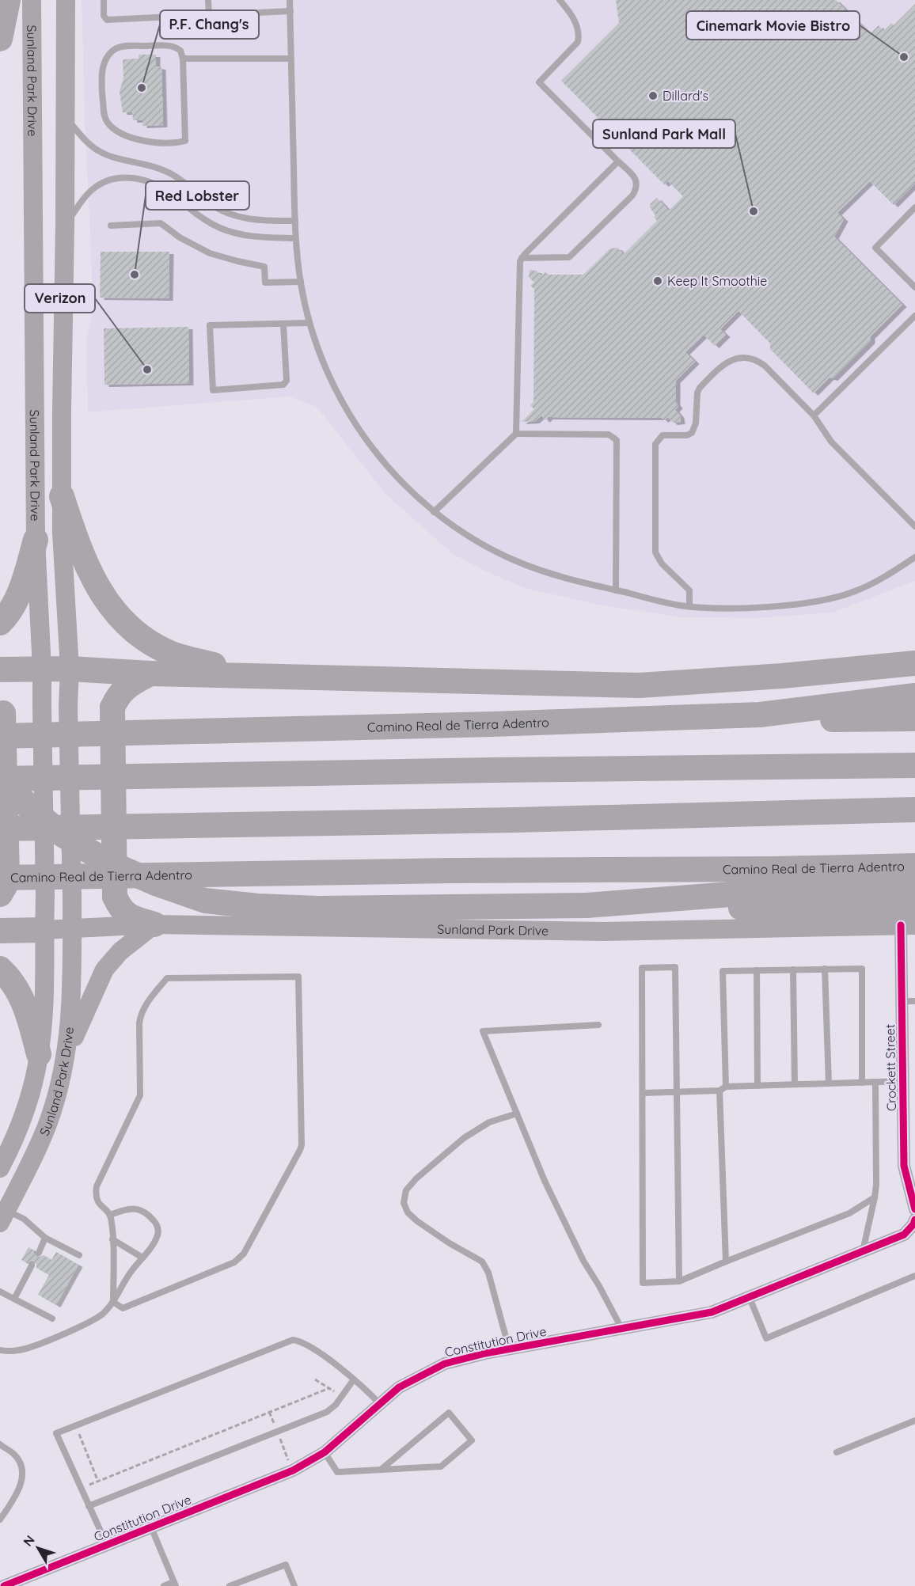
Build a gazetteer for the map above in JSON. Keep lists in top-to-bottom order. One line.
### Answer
{"streets":{"highway":["Camino Real de Tierra Adentro"],"main road":["Sunland Park Drive"],"street":["Crockett Street","Constitution Drive"]},"crossings":[["Sunland Park Drive","Crockett Street"]],"places":["Cinemark Movie Bistro","P.F. Chang's","Dillard's","Sunland Park Mall","Red Lobster","Keep It Smoothie","Verizon"],"north":"top left"}
